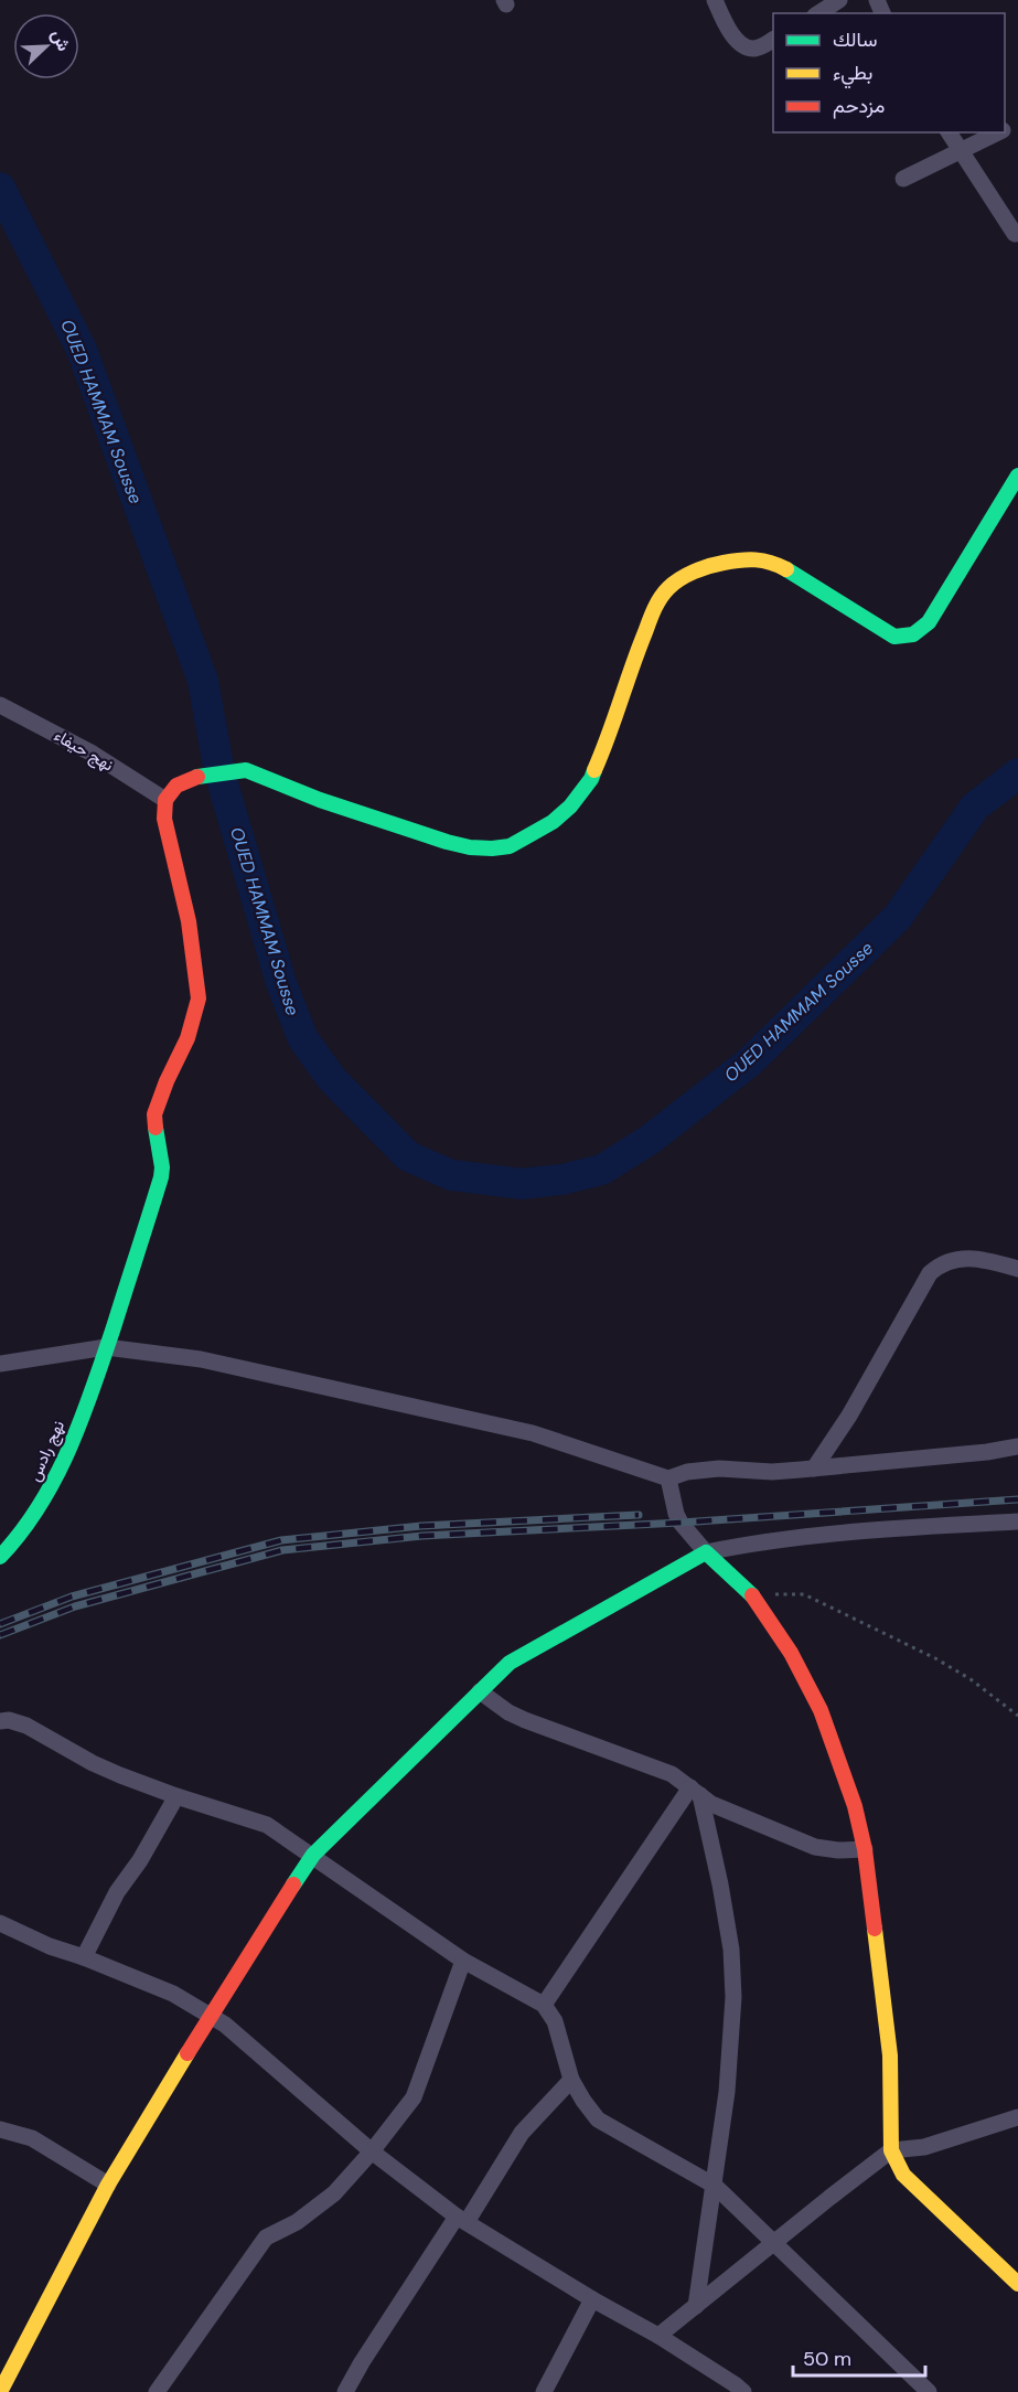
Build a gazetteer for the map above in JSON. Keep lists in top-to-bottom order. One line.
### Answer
{"streets":{"street":["نهج حيفاء","نهج رادس"]},"crossings":[["نهج حيفاء","نهج رادس"]],"water":["OUED HAMMAM Sousse"],"legend":["سالك","بطيء","مزدحم"],"scale_bar":"50 m","north":"top right"}
